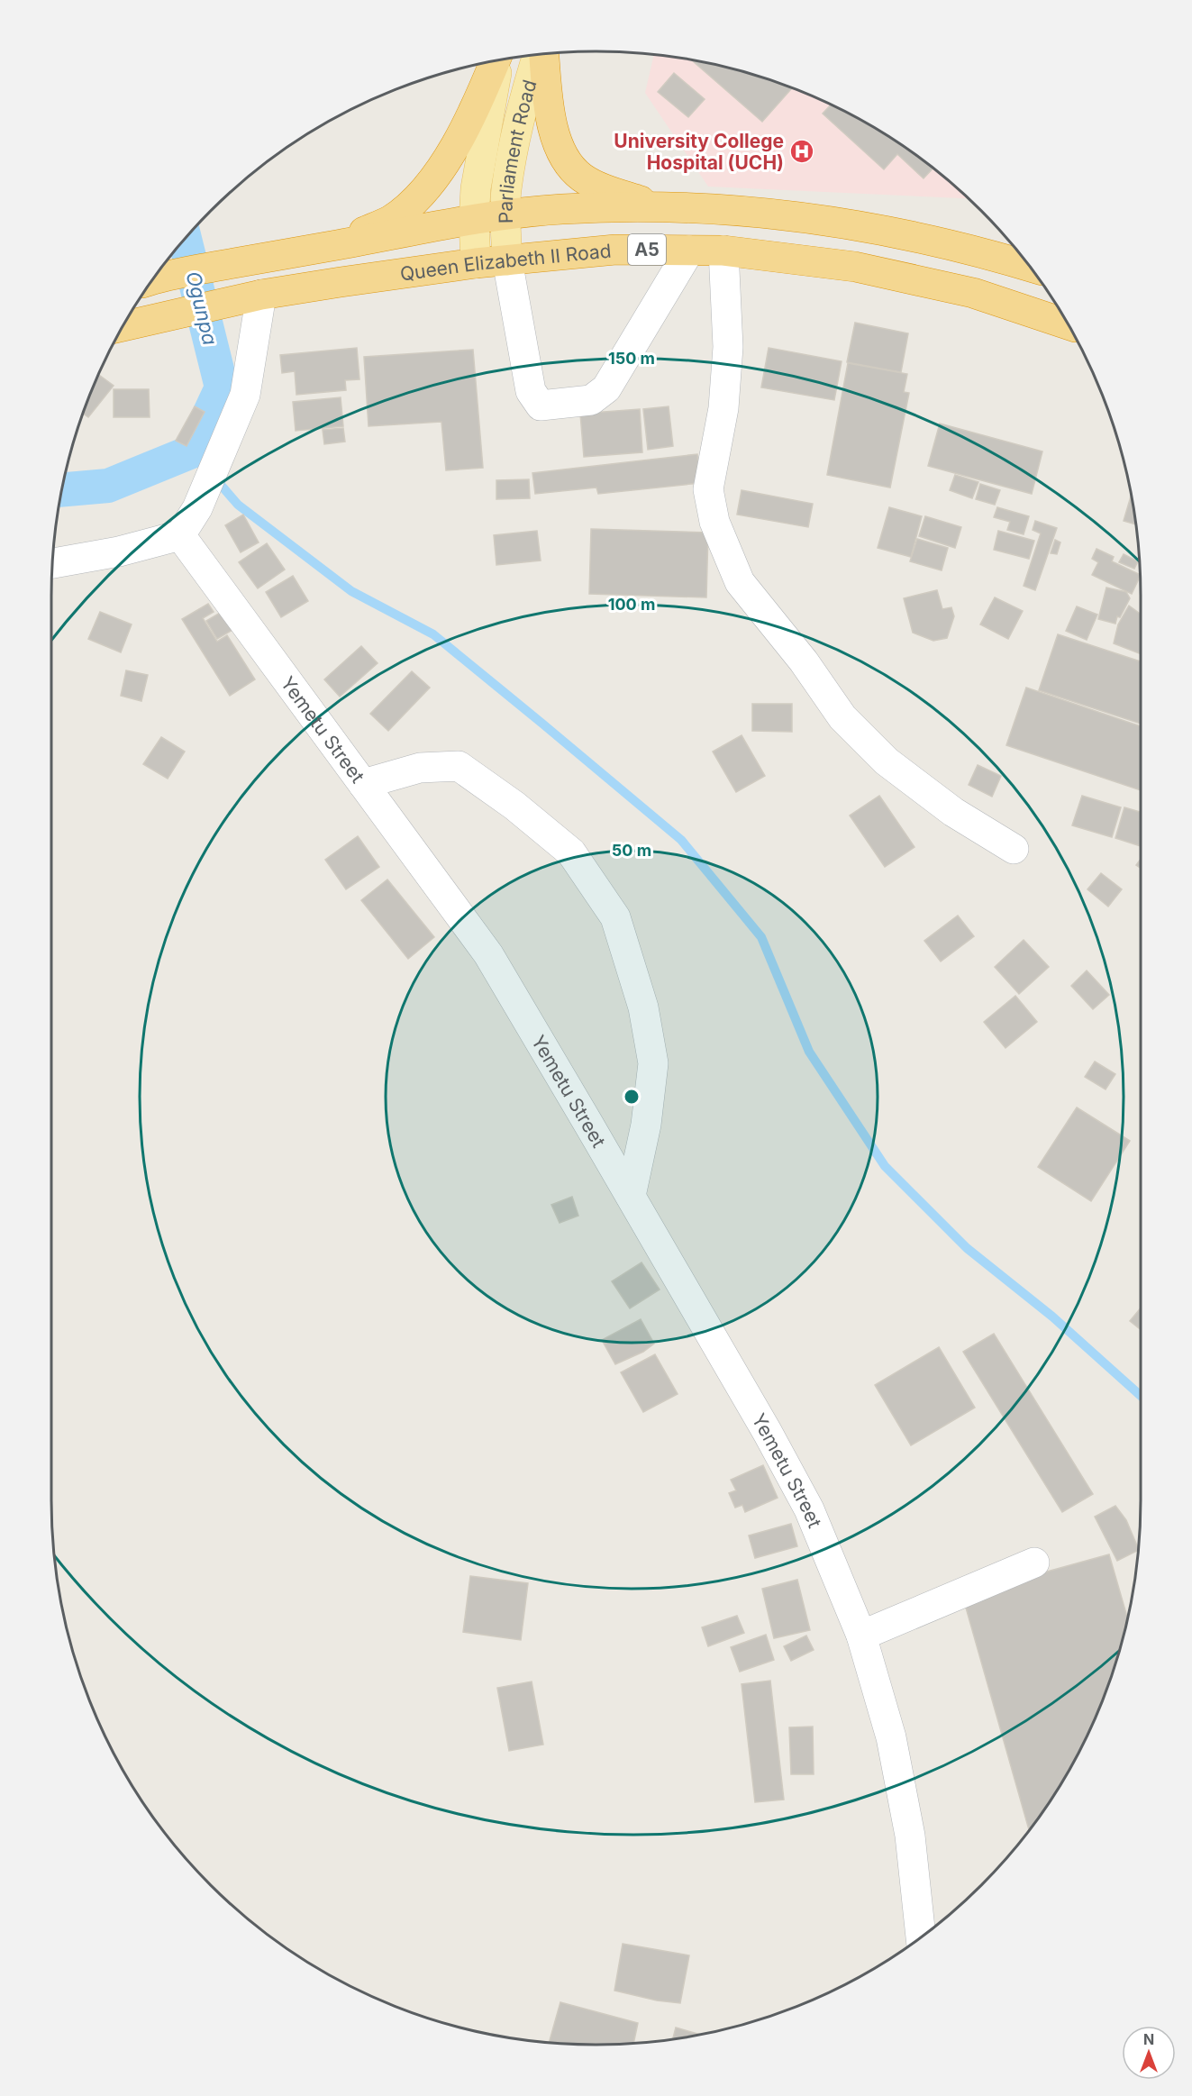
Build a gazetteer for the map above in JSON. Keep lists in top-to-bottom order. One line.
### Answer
{"streets":{"highway":["A5","Queen Elizabeth II Road"],"main road":["Parliament Road"],"street":["Yemetu Street"]},"crossings":[["Parliament Road","Queen Elizabeth II Road"]],"water":["Ogunpa"],"places":{"hospital":["University College Hospital (UCH)"]},"north":"top","rings":["150 m","100 m","50 m"]}
